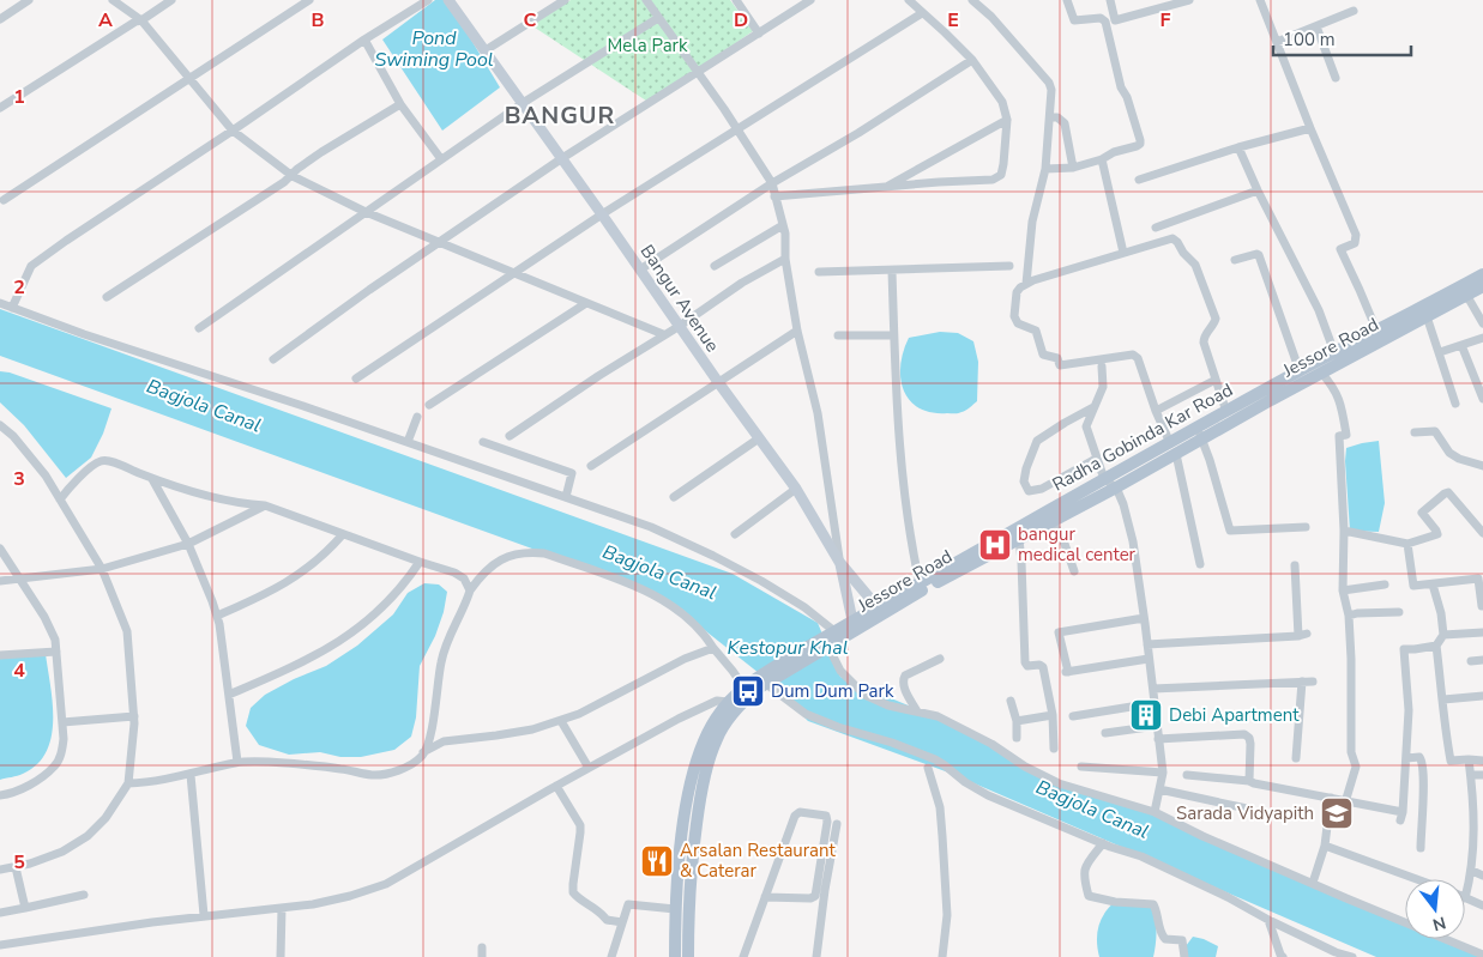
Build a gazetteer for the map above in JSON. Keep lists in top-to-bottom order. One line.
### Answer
{"streets":{"main road":["Jessore Road","Radha Gobinda Kar Road"],"street":["Bangur Avenue"]},"crossings":[["Bangur Avenue","Jessore Road"],["Bangur Avenue","Radha Gobinda Kar Road"],["Jessore Road","Radha Gobinda Kar Road"]],"districts":["BANGUR"],"water":["Pond Swiming Pool","Bagjola Canal","Kestopur Khal"],"parks":["Mela Park"],"places":{"hospital":["bangur medical center"],"bus stop":["Dum Dum Park"],"building":["Debi Apartment"],"school or university":["Sarada Vidyapith"],"restaurant":["Arsalan Restaurant & Caterar"]},"scale_bar":"100 m","north":"bottom","grid":{"columns":["A","B","C","D","E","F"],"rows":["1","2","3","4","5"]}}
